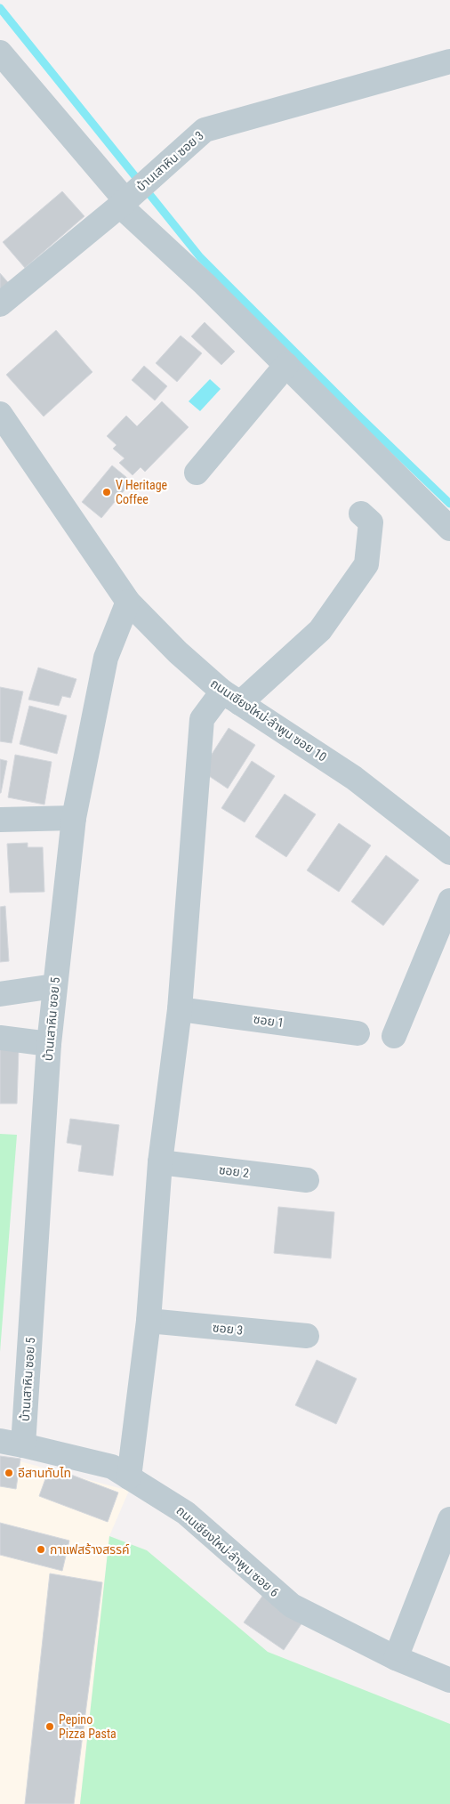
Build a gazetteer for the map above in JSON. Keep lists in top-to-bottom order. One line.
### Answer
{"streets":{"street":["บ้านเสาหิน ซอย 3","ถนนเชียงใหม่-ลำพูน ซอย 10","บ้านเสาหิน ซอย 5","ซอย 1","ซอย 2","ซอย 3","ถนนเชียงใหม่-ลำพูน ซอย 6"]},"crossings":[["ถนนเชียงใหม่-ลำพูน ซอย 10","บ้านเสาหิน ซอย 5"],["บ้านเสาหิน ซอย 5","ถนนเชียงใหม่-ลำพูน ซอย 6"]],"places":["V Heritage Coffee","อีสานทับไท","กาแฟสร้างสรรค์","Pepino Pizza Pasta"]}
